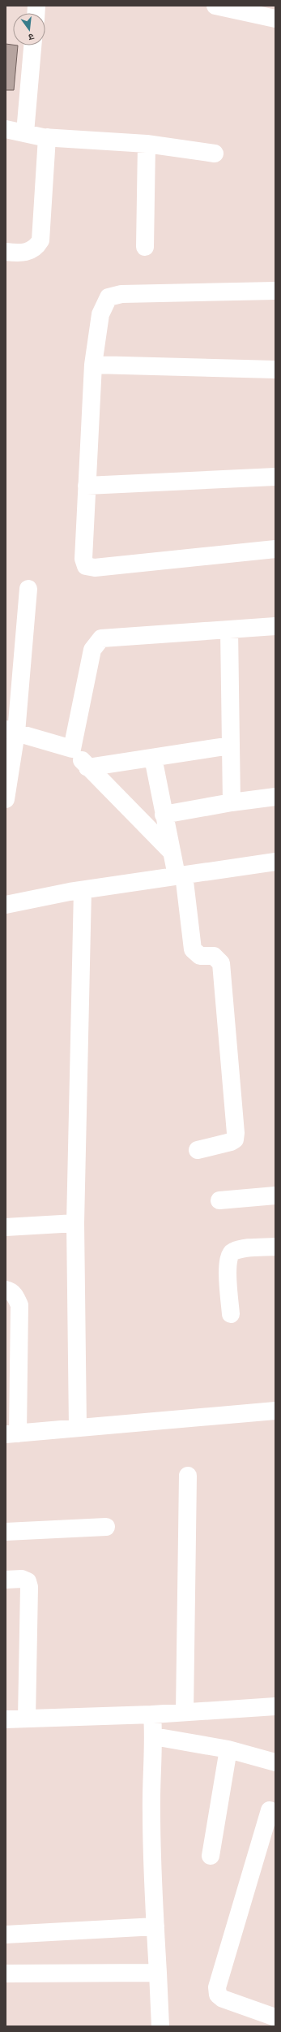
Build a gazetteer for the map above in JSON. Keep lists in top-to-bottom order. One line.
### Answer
{"north":"bottom"}
